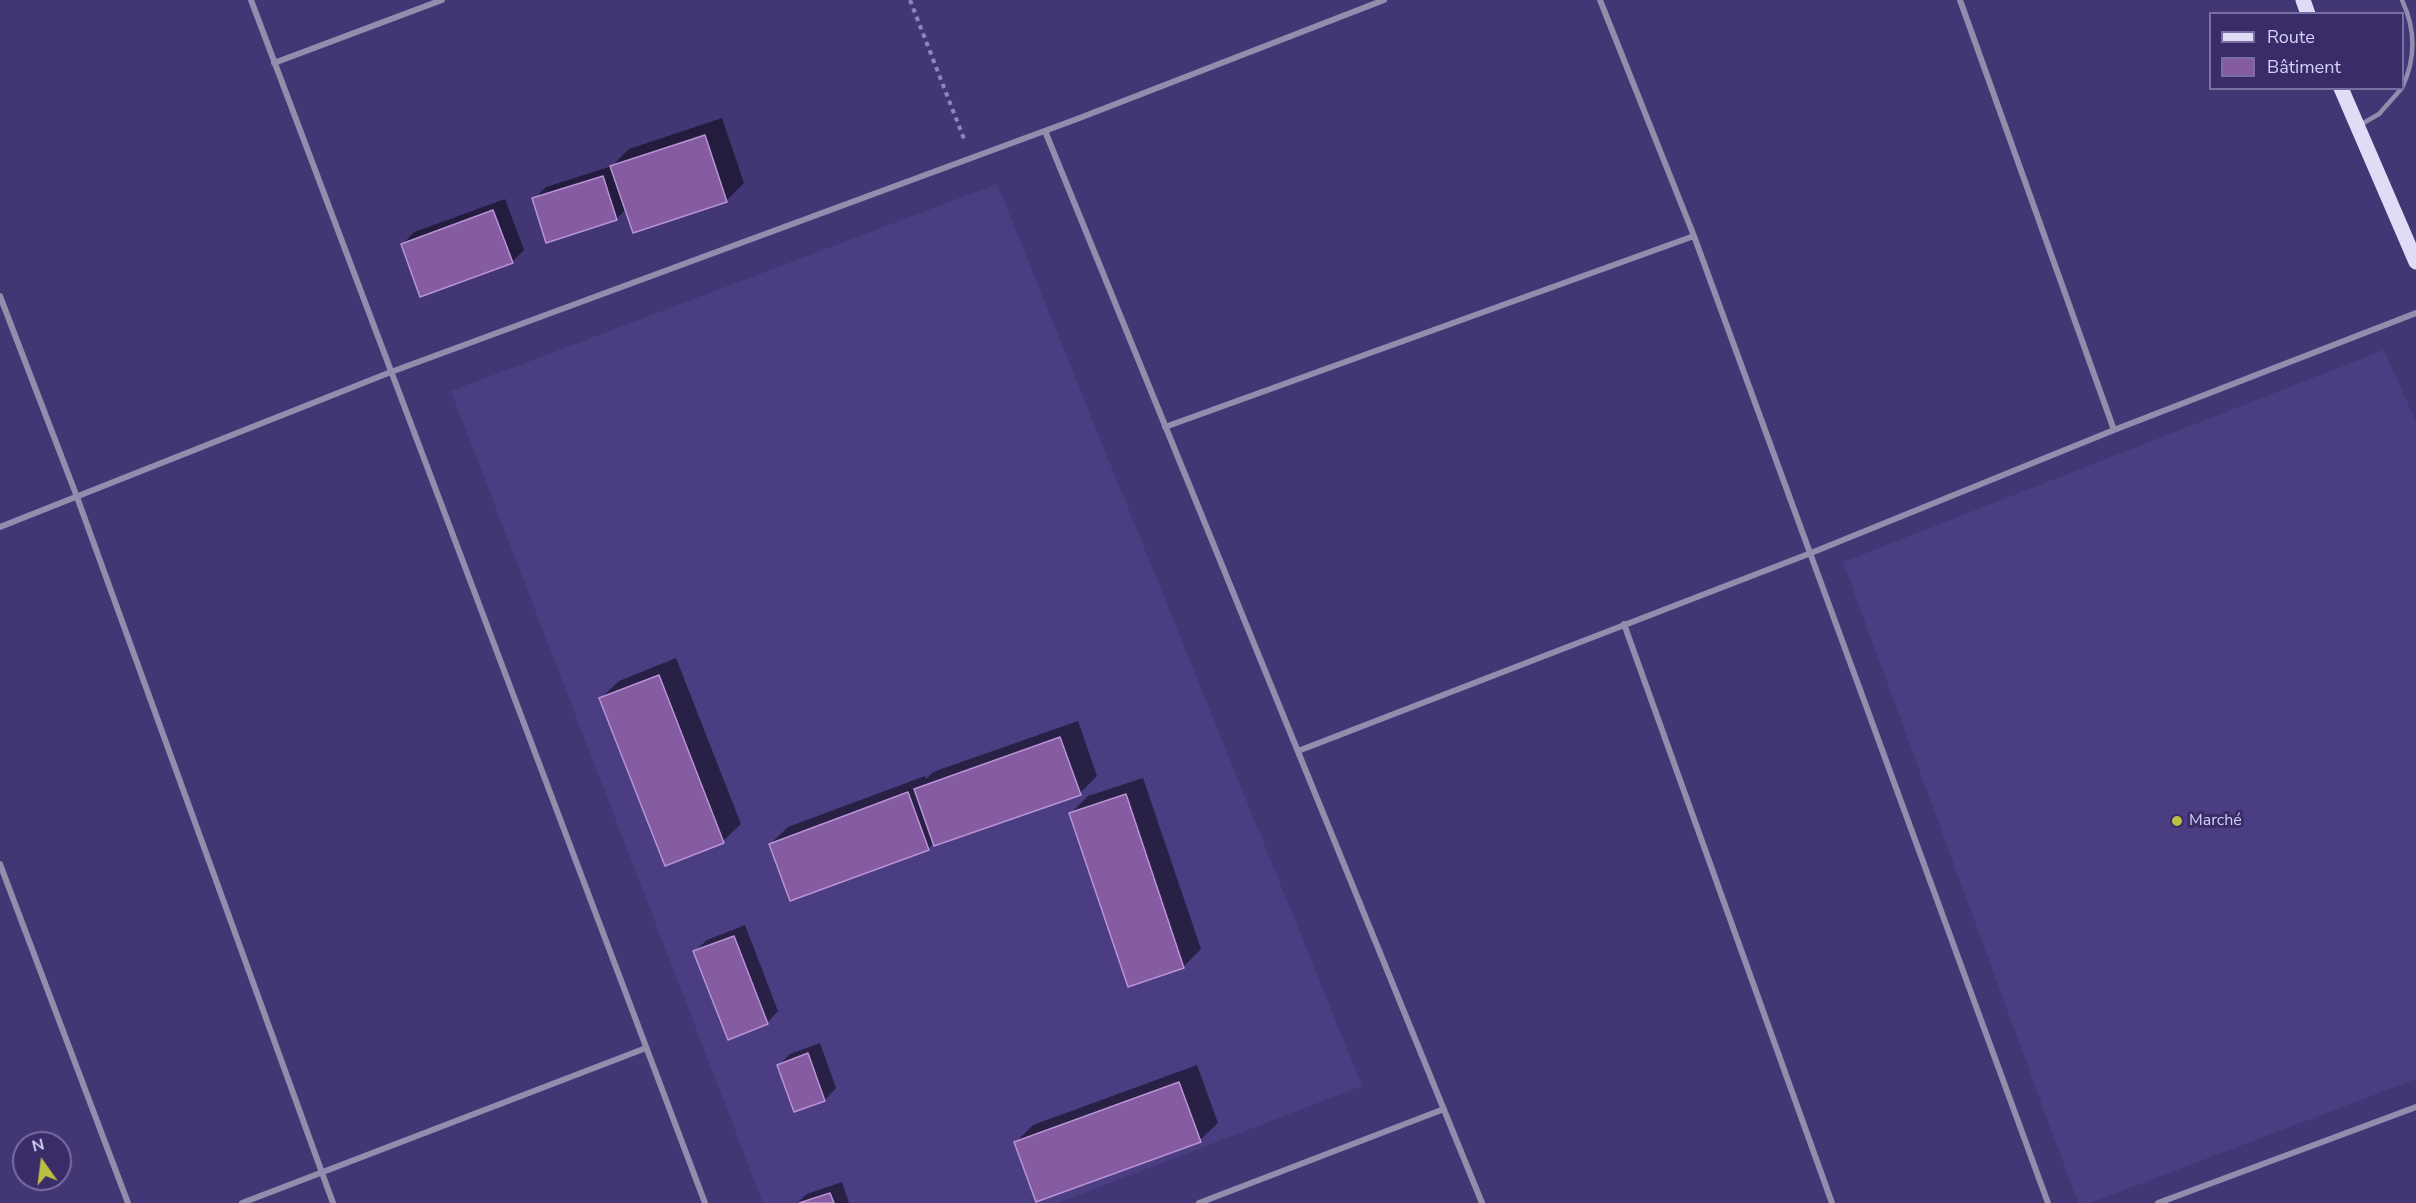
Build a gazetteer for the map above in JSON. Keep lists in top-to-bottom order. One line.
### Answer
{"places":["Marché"],"legend":["Route","Bâtiment"],"north":"top"}
